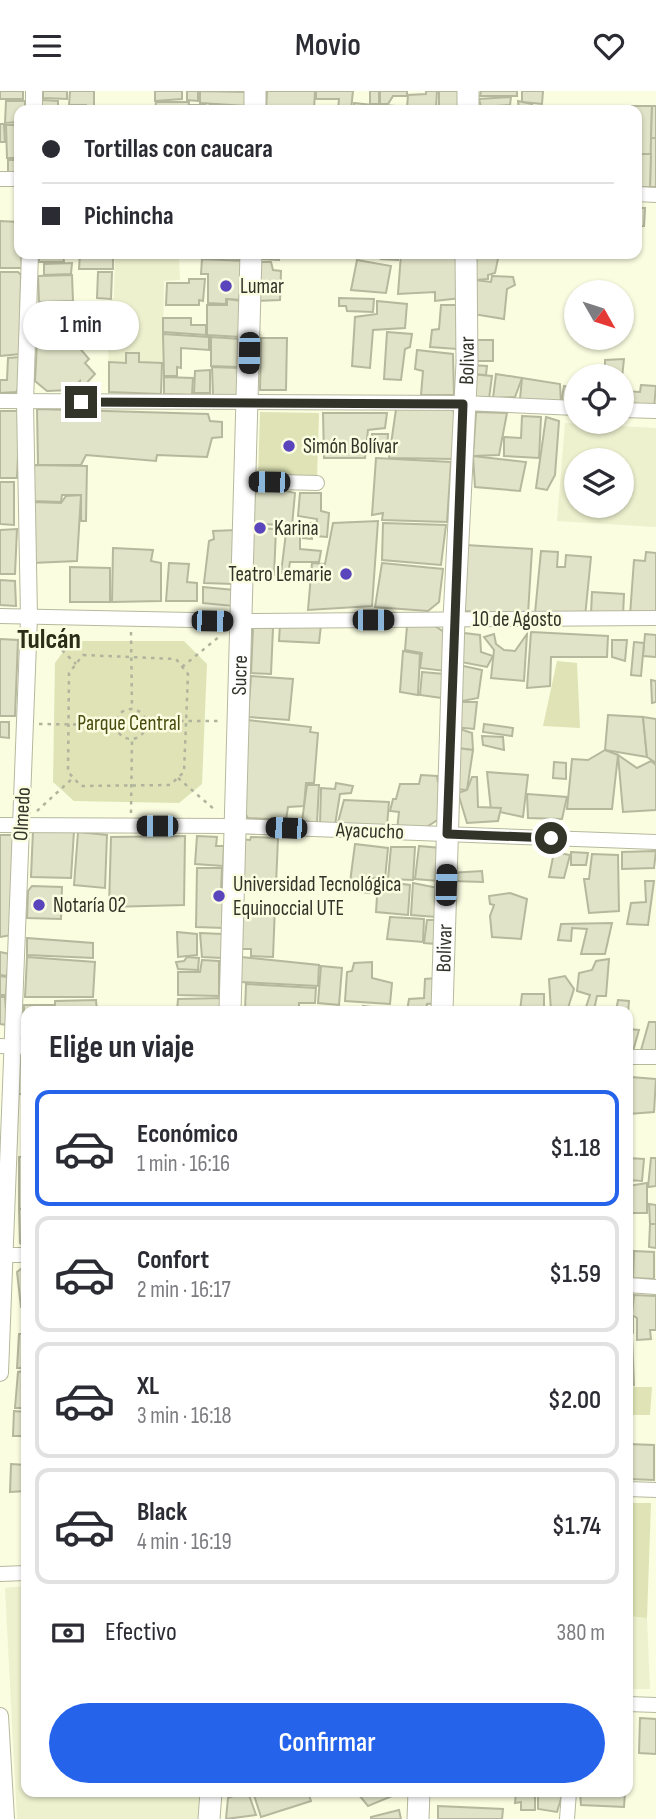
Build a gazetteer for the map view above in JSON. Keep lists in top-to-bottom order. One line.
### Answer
{"streets":{"main road":["Bolivar","Sucre"],"street":["10 de Agosto","Olmedo","Ayacucho"]},"crossings":[["Bolivar","10 de Agosto"],["Bolivar","Ayacucho"],["10 de Agosto","Sucre"],["10 de Agosto","Olmedo"],["Sucre","Ayacucho"],["Olmedo","Ayacucho"]],"districts":["Tulcán"],"parks":["Parque Central"],"places":["Lumar","Simón Bolívar","Karina","Teatro Lemarie","Universidad Tecnológica Equinoccial UTE","Notaría 02"],"north":"bottom right","page":{"header":"Movio","banner":["Tortillas con caucara","Pichincha"],"bubble":"1 min","heading":"Elige un viaje","list":[{"name":"Económico","note":"1 min · 16:16","value":"$1.18"},{"name":"Confort","note":"2 min · 16:17","value":"$1.59"},{"name":"XL","note":"3 min · 16:18","value":"$2.00"},{"name":"Black","note":"4 min · 16:19","value":"$1.74"}],"pay":["Efectivo","380 m"],"buttons":"Confirmar"}}
